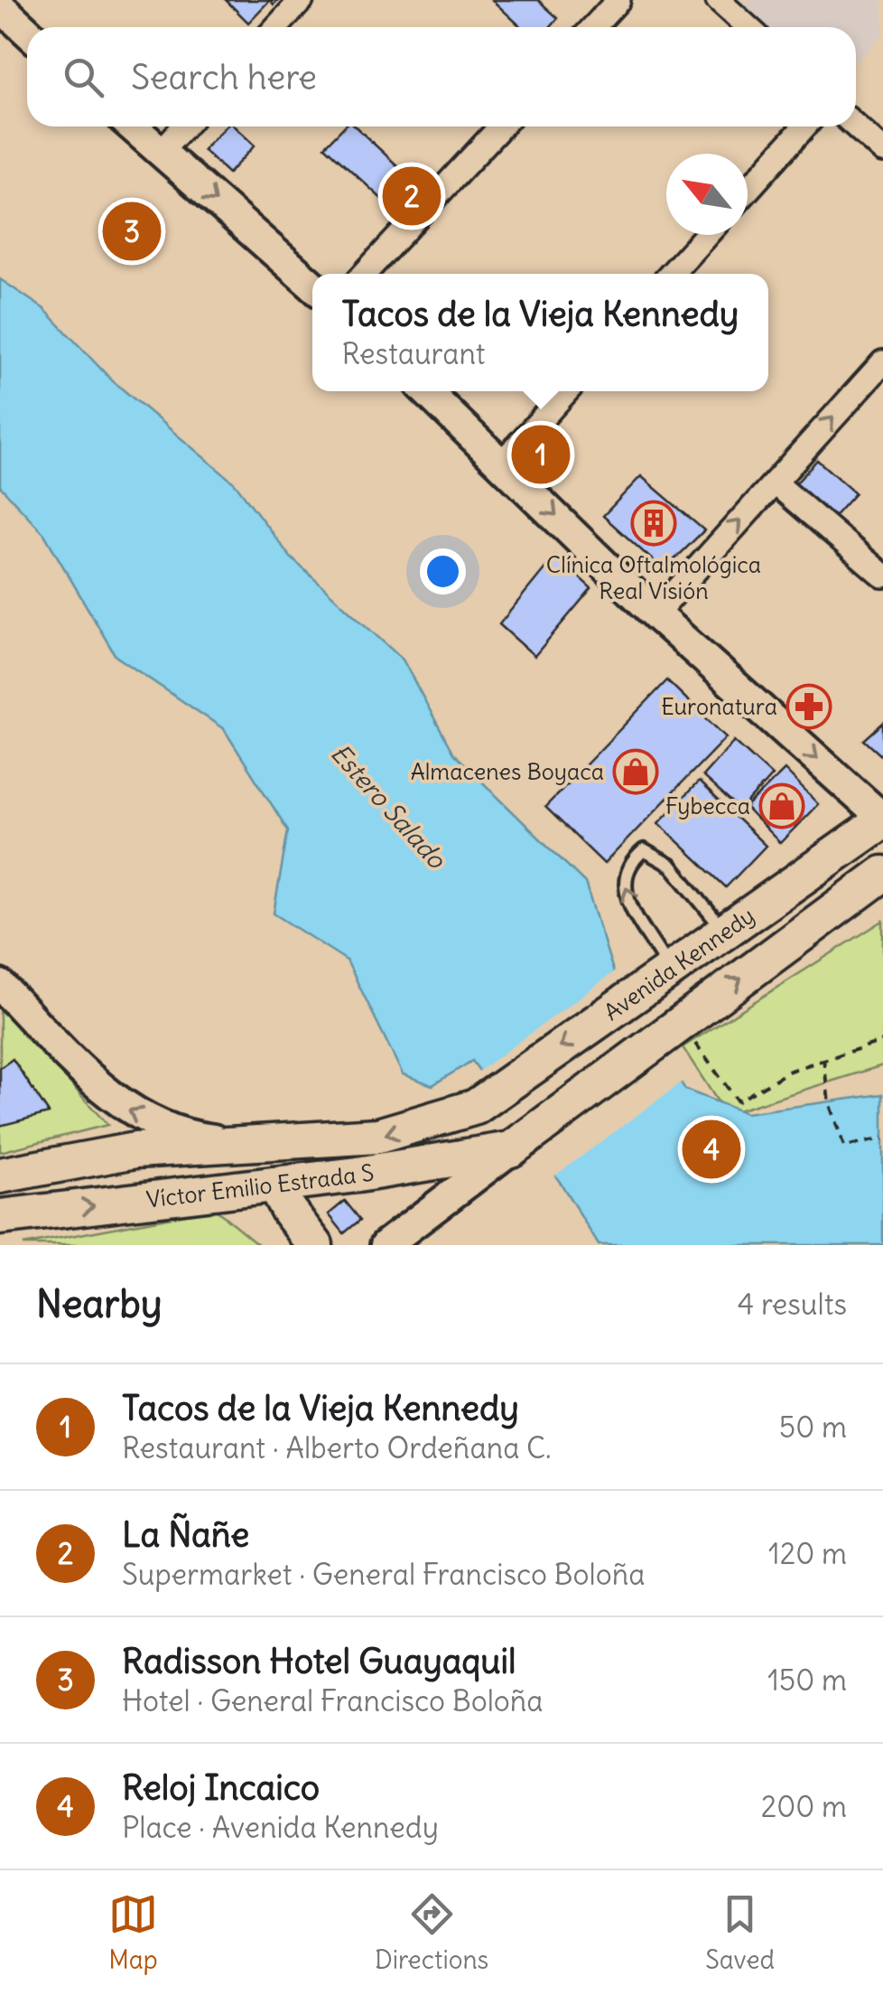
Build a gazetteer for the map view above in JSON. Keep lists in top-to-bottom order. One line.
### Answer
{"streets":{"main road":["Avenida Kennedy","Víctor Emilio Estrada S"]},"crossings":[["Avenida Kennedy","Víctor Emilio Estrada S"]],"water":["Estero Salado"],"places":{"building":["Clínica Oftalmológica Real Visión"],"pharmacy":["Euronatura"],"shop":["Almacenes Boyaca","Fybecca"]},"north":"top left","page":{"search":"Search here","pins":["2","3","1","4"],"popup":["Tacos de la Vieja Kennedy","Restaurant"],"heading":["Nearby","4 results"],"list":[{"mark":"1","name":"Tacos de la Vieja Kennedy","note":"Restaurant · Alberto Ordeñana C.","value":"50 m"},{"mark":"2","name":"La Ñañe","note":"Supermarket · General Francisco Boloña","value":"120 m"},{"mark":"3","name":"Radisson Hotel Guayaquil","note":"Hotel · General Francisco Boloña","value":"150 m"},{"mark":"4","name":"Reloj Incaico","note":"Place · Avenida Kennedy","value":"200 m"}],"nav":["Map","Directions","Saved"]}}
